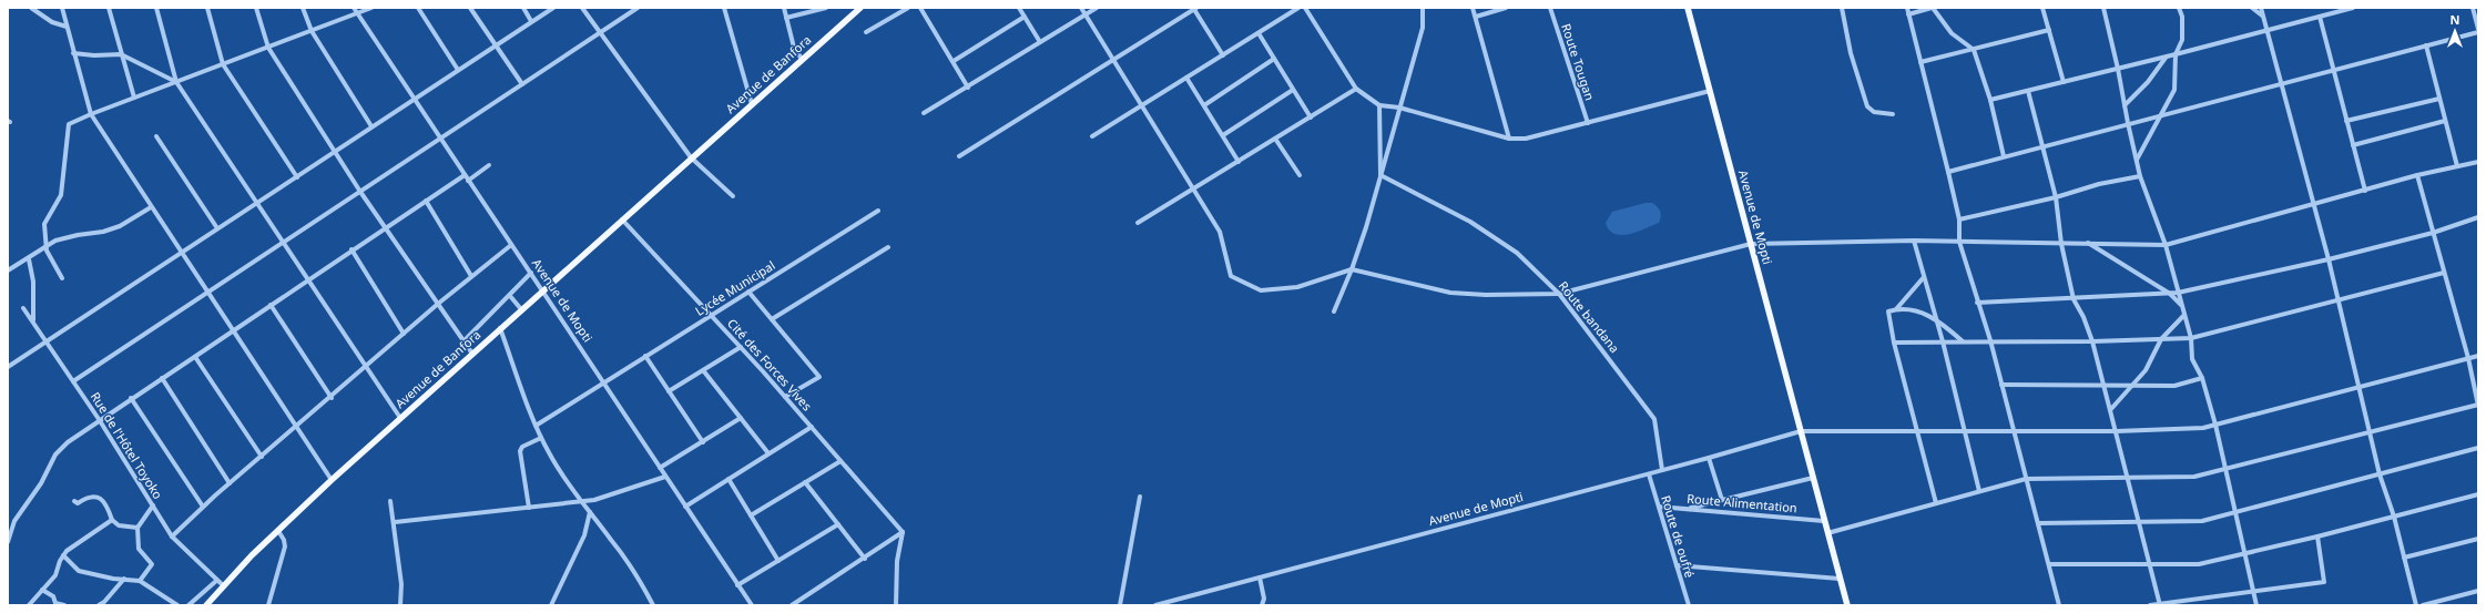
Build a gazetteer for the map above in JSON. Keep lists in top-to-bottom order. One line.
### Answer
{"streets":{"main road":["Avenue de Banfora","Avenue de Mopti"],"street":["Route Tougan","Lycée Municipal","Route bandana","Cité des Forces Vives","Rue de l'Hôtel Toyoko","Route Alimentation","Route de oufré"]},"crossings":[["Avenue de Banfora","Avenue de Mopti"],["Avenue de Banfora","Cité des Forces Vives"],["Avenue de Banfora","Rue de l'Hôtel Toyoko"],["Avenue de Mopti","Lycée Municipal"],["Avenue de Mopti","Route bandana"],["Avenue de Mopti","Cité des Forces Vives"],["Avenue de Mopti","Route Alimentation"],["Avenue de Mopti","Route de oufré"],["Lycée Municipal","Cité des Forces Vives"],["Route Alimentation","Route de oufré"]],"north":"top"}
